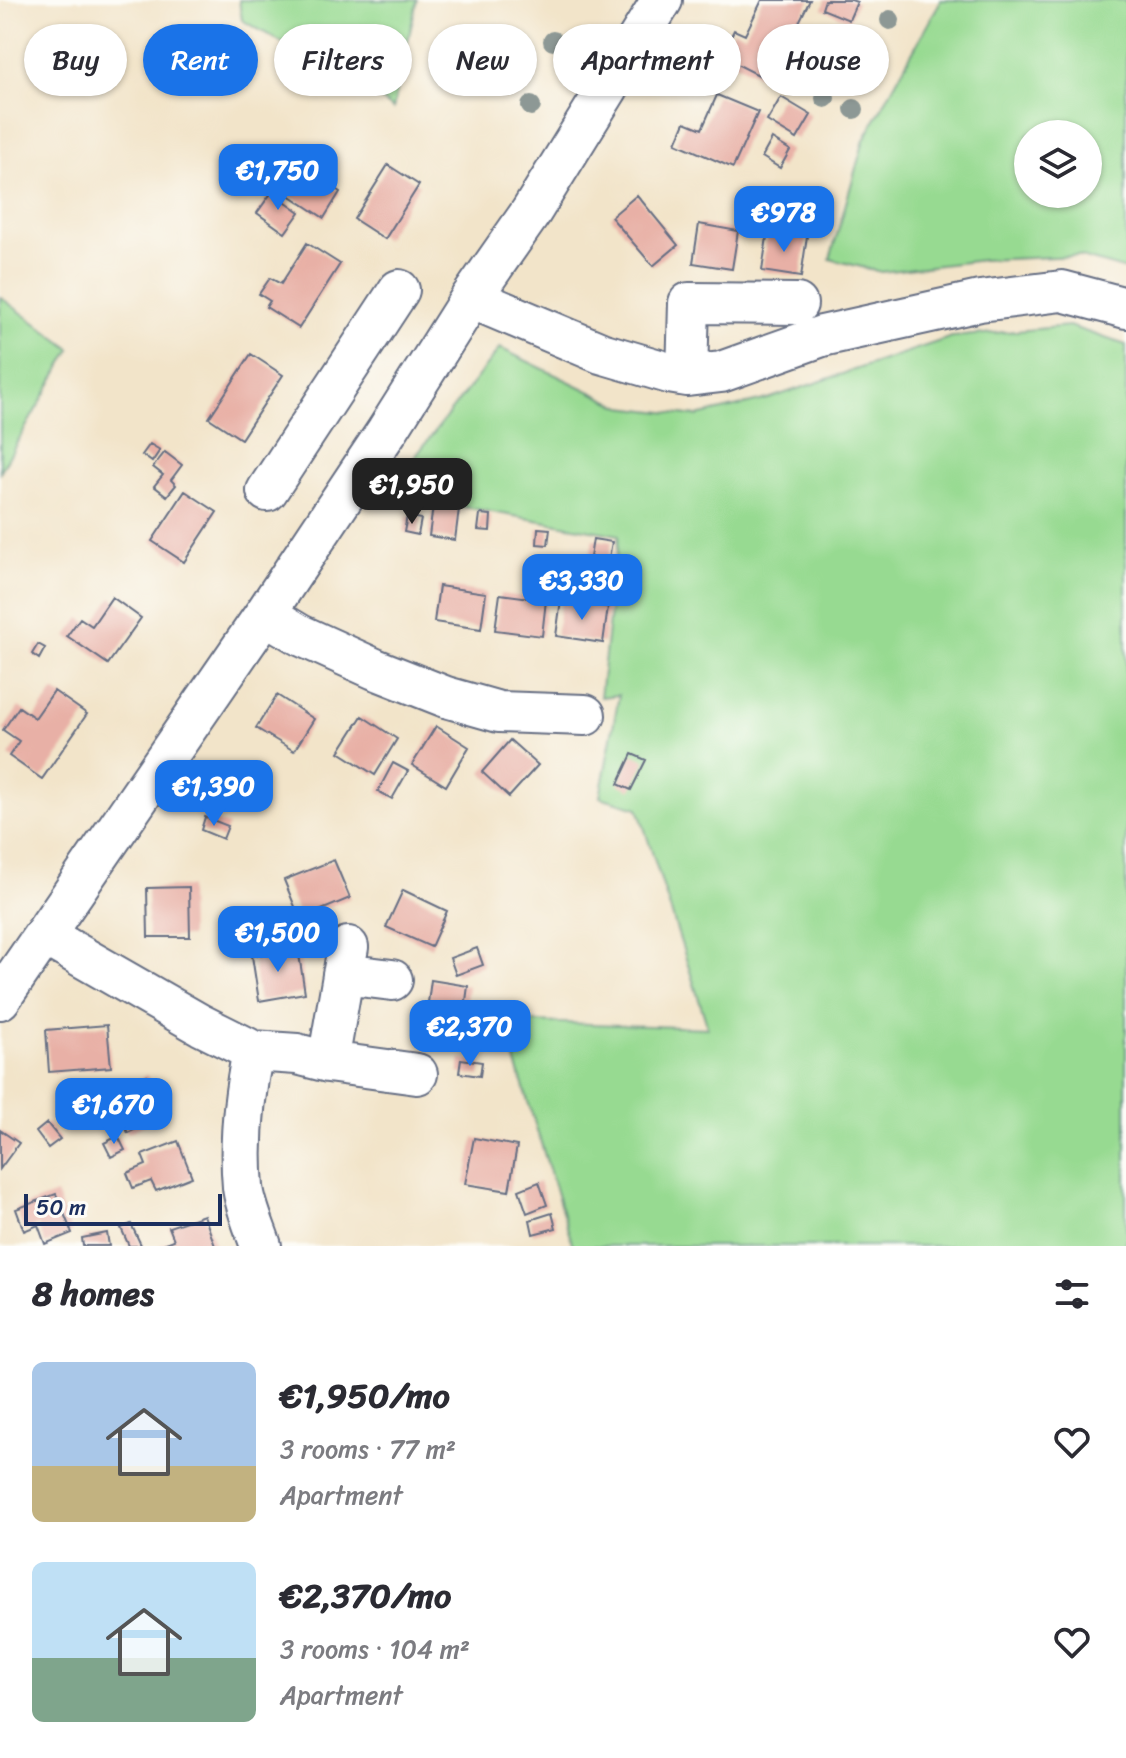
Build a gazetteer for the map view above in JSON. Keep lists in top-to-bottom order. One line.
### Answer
{"scale_bar":"50 m","page":{"chip":["Buy","Rent","Filters","New","Apartment","House"],"price":["€1,750","€978","€1,950","€3,330","€1,390","€1,500","€2,370","€1,670"],"scale":"50 m","heading":"8 homes","list":[{"name":"€1,950/mo","note":"3 rooms · 77 m² · Apartment"},{"name":"€2,370/mo","note":"3 rooms · 104 m² · Apartment"}]}}
